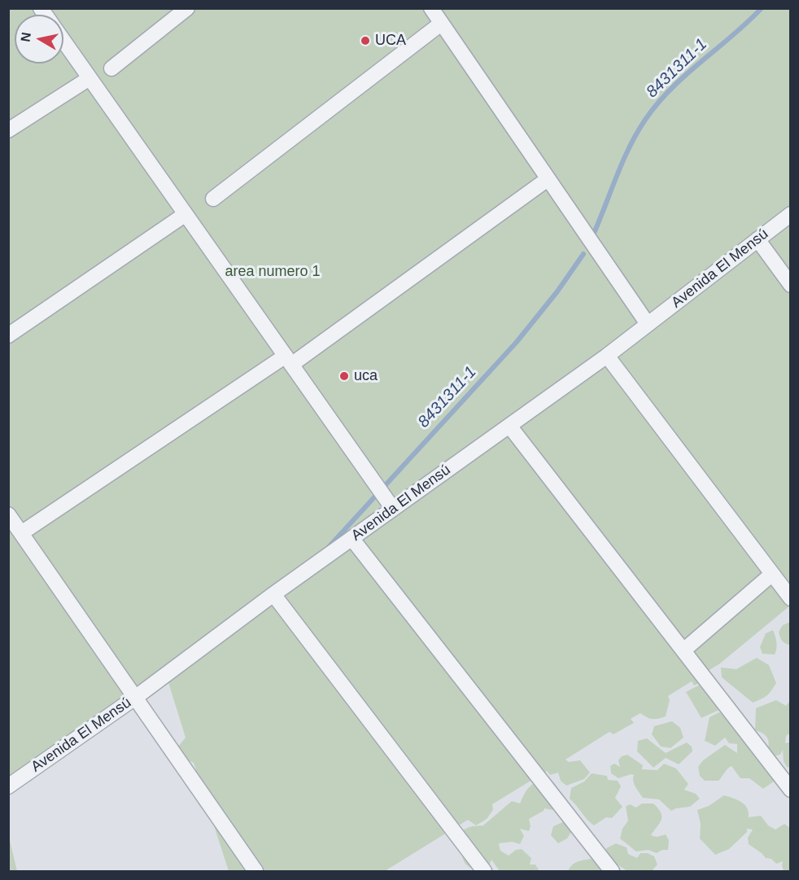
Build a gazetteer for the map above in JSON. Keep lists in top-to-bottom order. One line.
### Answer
{"streets":{"street":["Avenida El Mensú"]},"water":["8431311-1"],"parks":["area numero 1"],"places":["UCA","uca"],"north":"left"}
